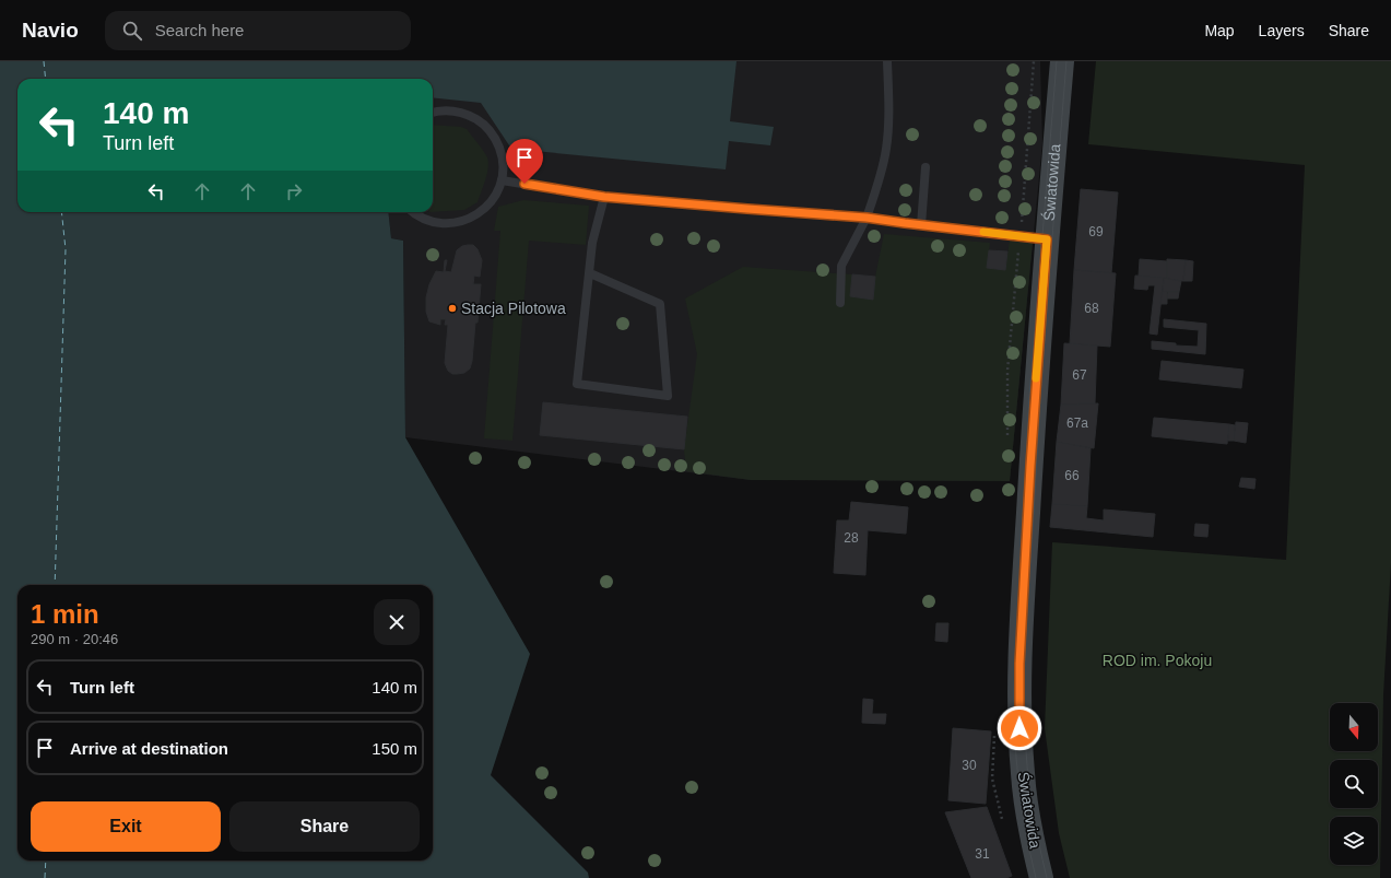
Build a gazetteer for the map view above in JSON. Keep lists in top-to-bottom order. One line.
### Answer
{"streets":{"street":["Światowida"]},"parks":["ROD im. Pokoju"],"places":["Stacja Pilotowa"],"house_numbers":["69","68","67","67a","66","28","30","31"],"north":"bottom","page":{"header":"Navio","search":"Search here","nav":["Map","Layers","Share"],"turn":["140 m","Turn left"],"heading":["1 min","290 m · 20:46"],"list":[{"name":"Turn left","value":"140 m"},{"name":"Arrive at destination","value":"150 m"}],"buttons":["Exit","Share"]}}
